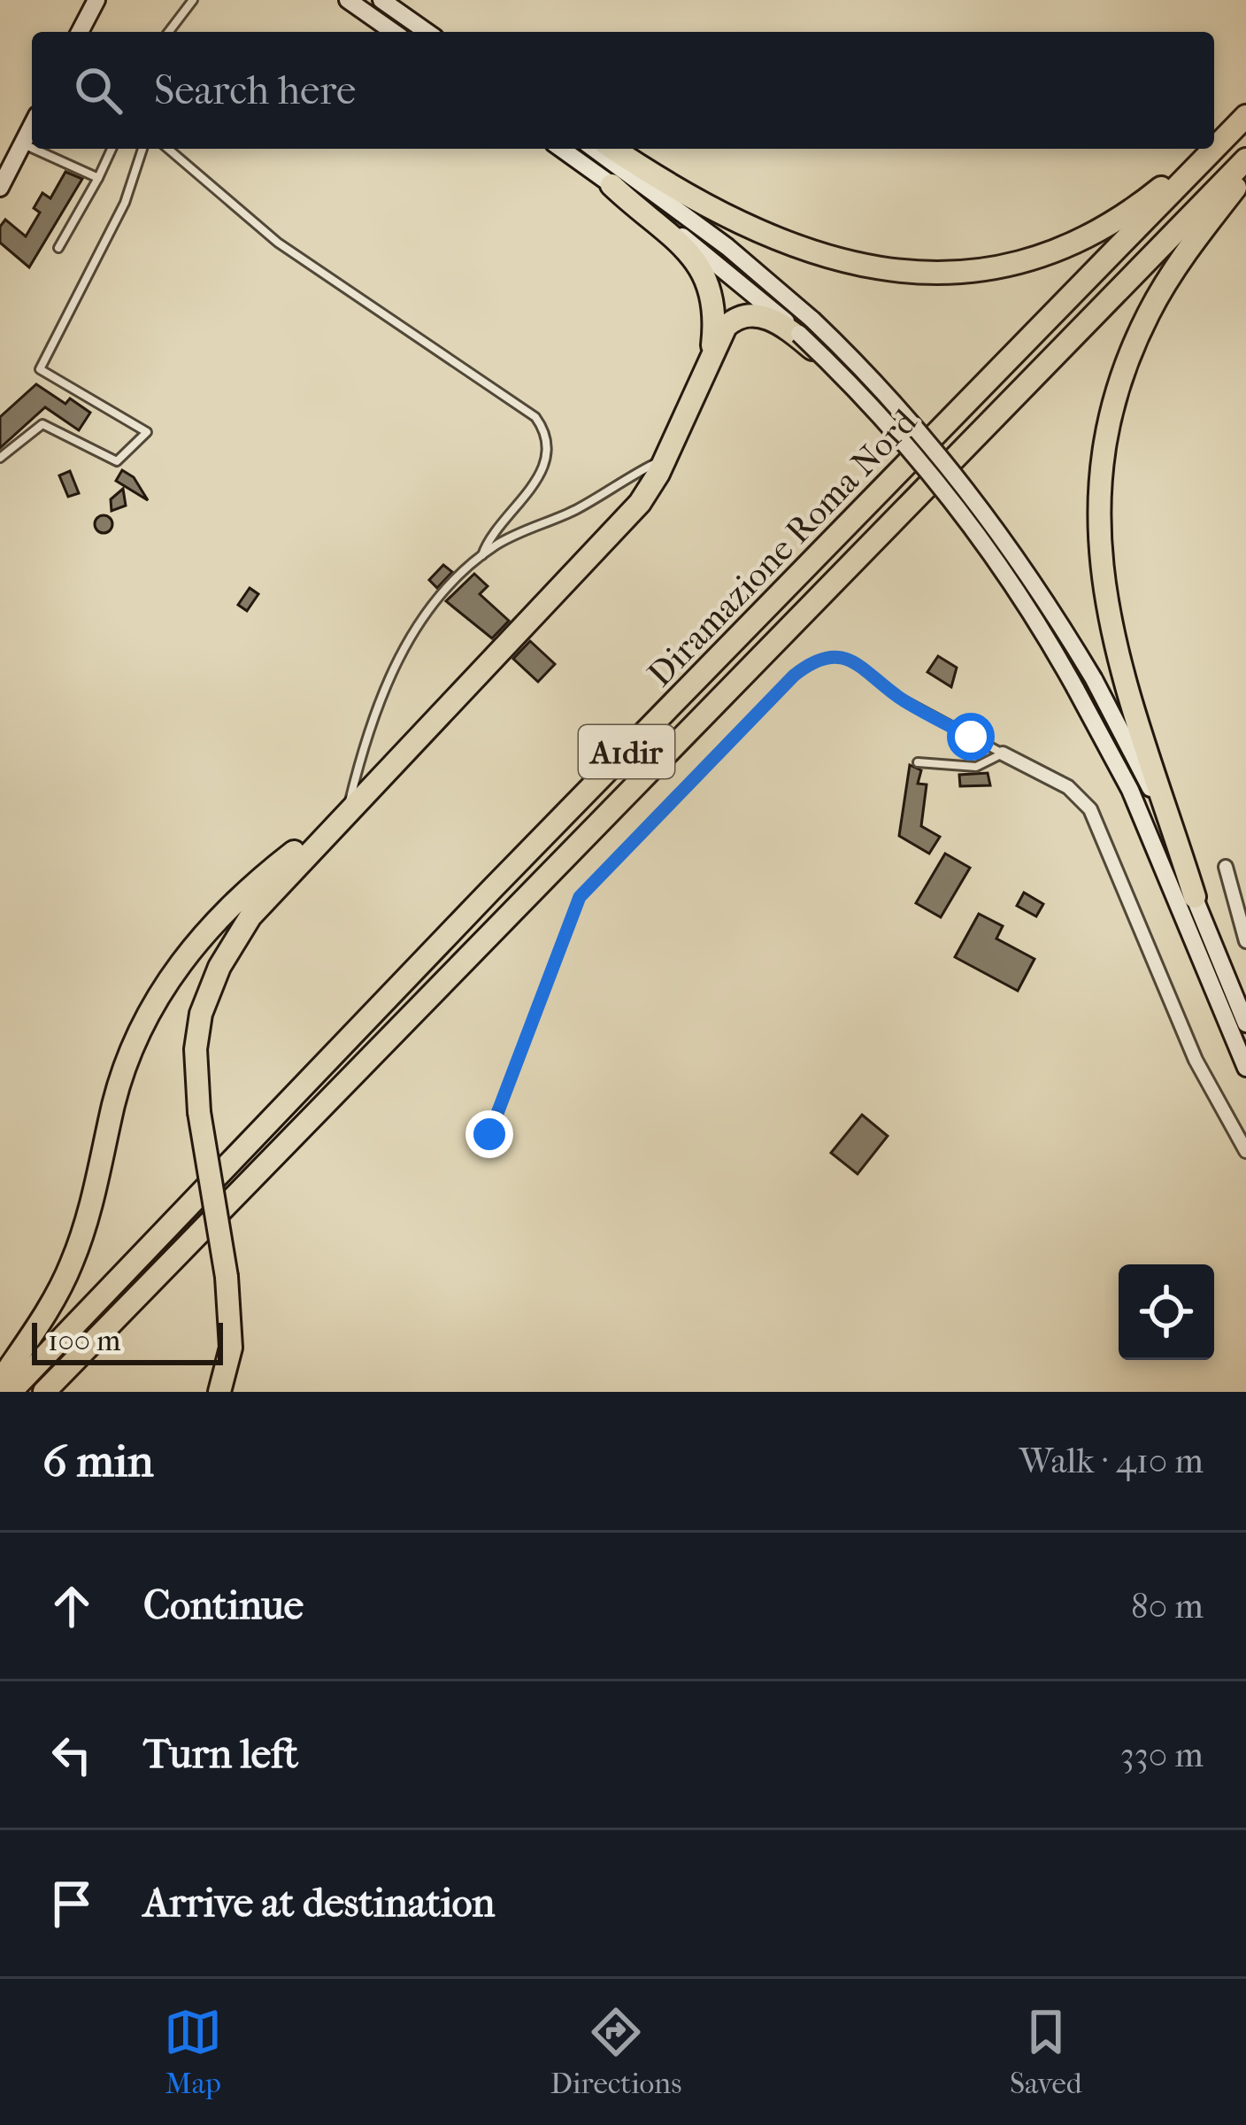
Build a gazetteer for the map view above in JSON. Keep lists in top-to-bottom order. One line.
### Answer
{"streets":{"highway":["Diramazione Roma Nord","A1dir"]},"scale_bar":"100 m","page":{"search":"Search here","scale":"100 m","heading":["6 min","Walk · 410 m"],"list":[["Continue","80 m"],["Turn left","330 m"],"Arrive at destination"],"nav":["Map","Directions","Saved"]}}
